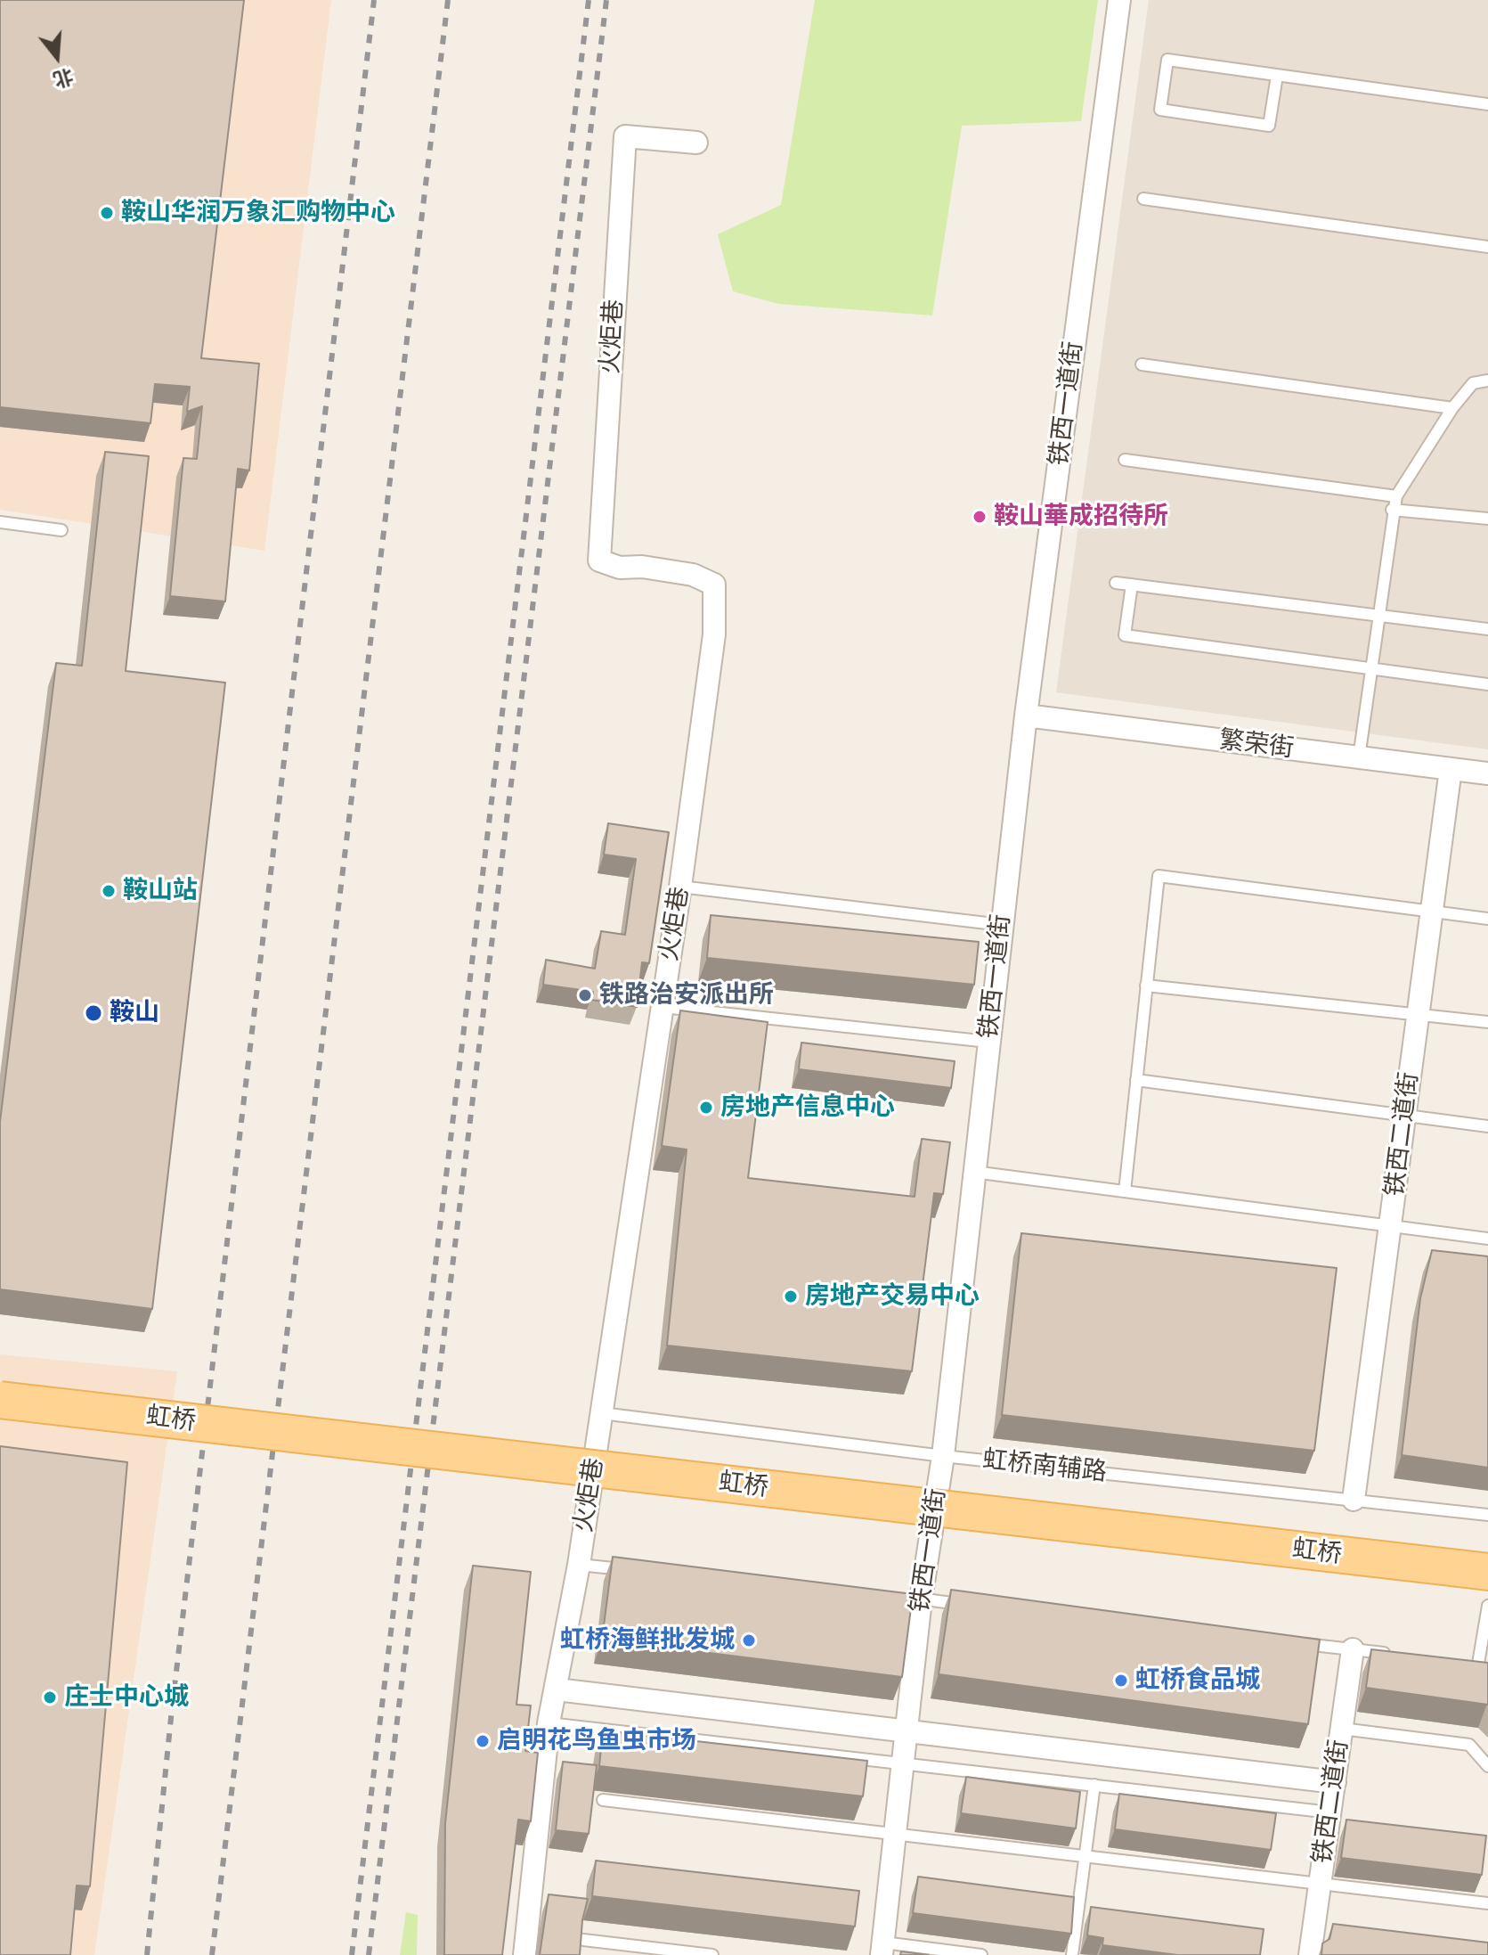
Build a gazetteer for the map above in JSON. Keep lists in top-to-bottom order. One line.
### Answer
{"streets":{"main road":["虹桥"],"street":["火炬巷","铁西一道街","繁荣街","铁西二道街"],"lane":["虹桥南辅路"]},"crossings":[["火炬巷","虹桥南辅路"],["铁西一道街","繁荣街"],["铁西一道街","虹桥南辅路"],["繁荣街","铁西二道街"],["铁西二道街","虹桥南辅路"]],"places":["鞍山华润万象汇购物中心","鞍山華成招待所","鞍山站","铁路治安派出所","鞍山","房地产信息中心","房地产交易中心","虹桥海鲜批发城","虹桥食品城","庄士中心城","启明花鸟鱼虫市场"],"north":"bottom"}
